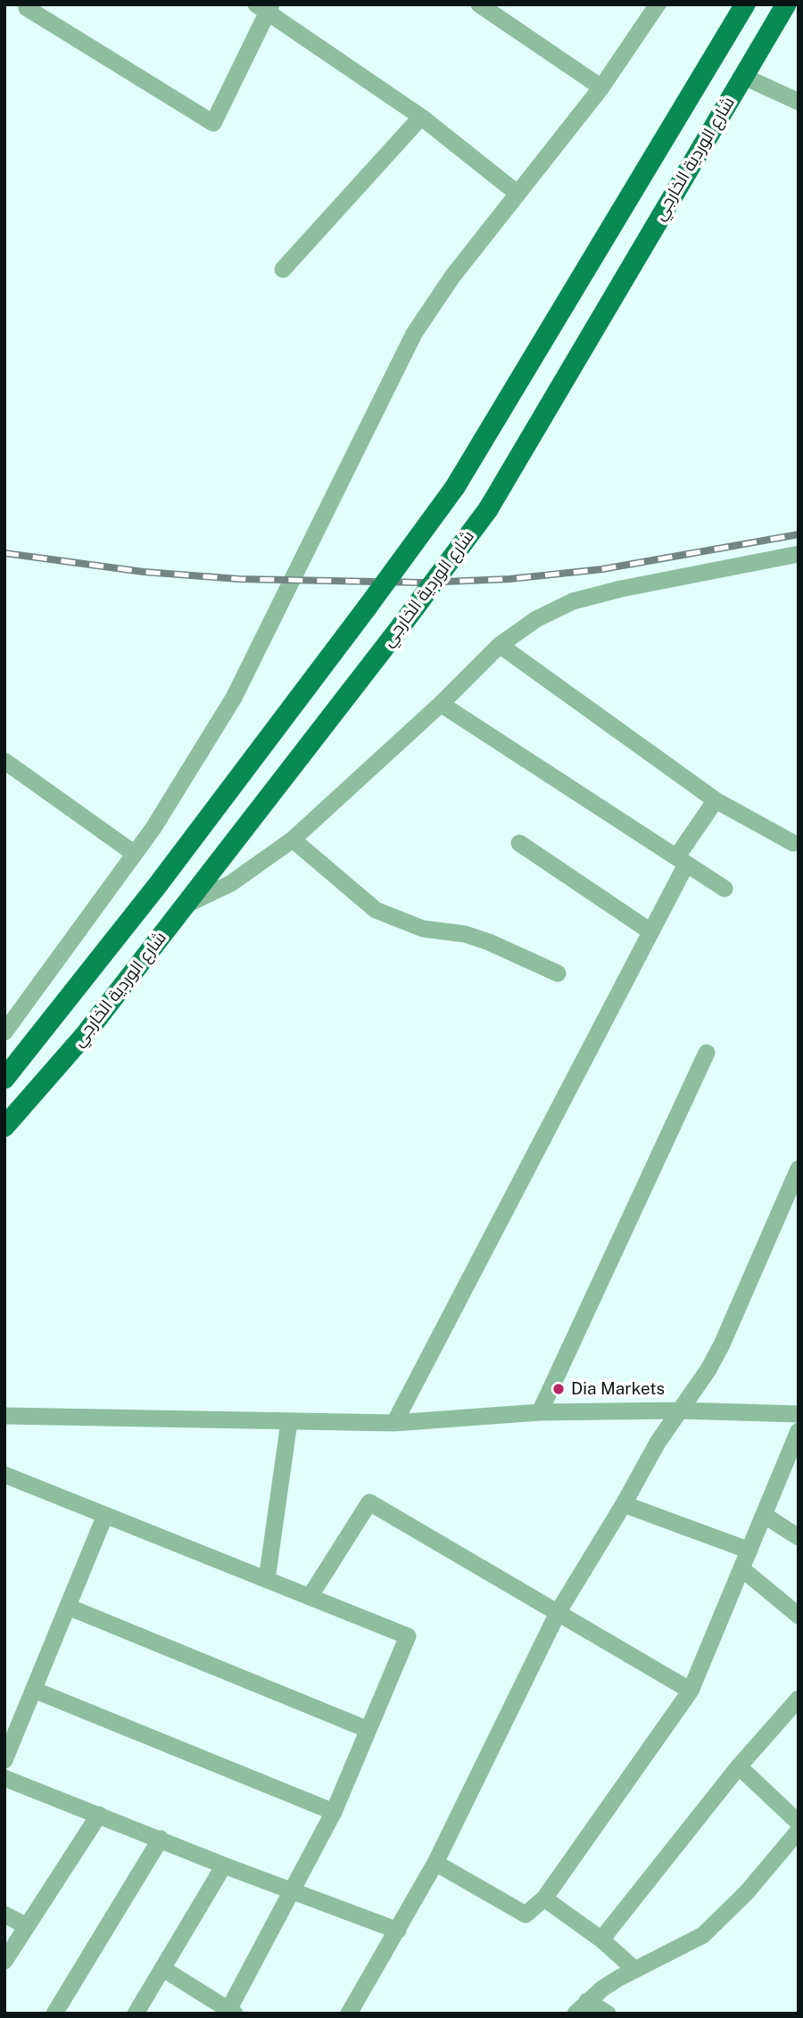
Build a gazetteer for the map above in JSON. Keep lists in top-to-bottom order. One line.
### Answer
{"streets":{"main road":["شارع الوردية الخارجي"]},"places":["Dia Markets"]}
